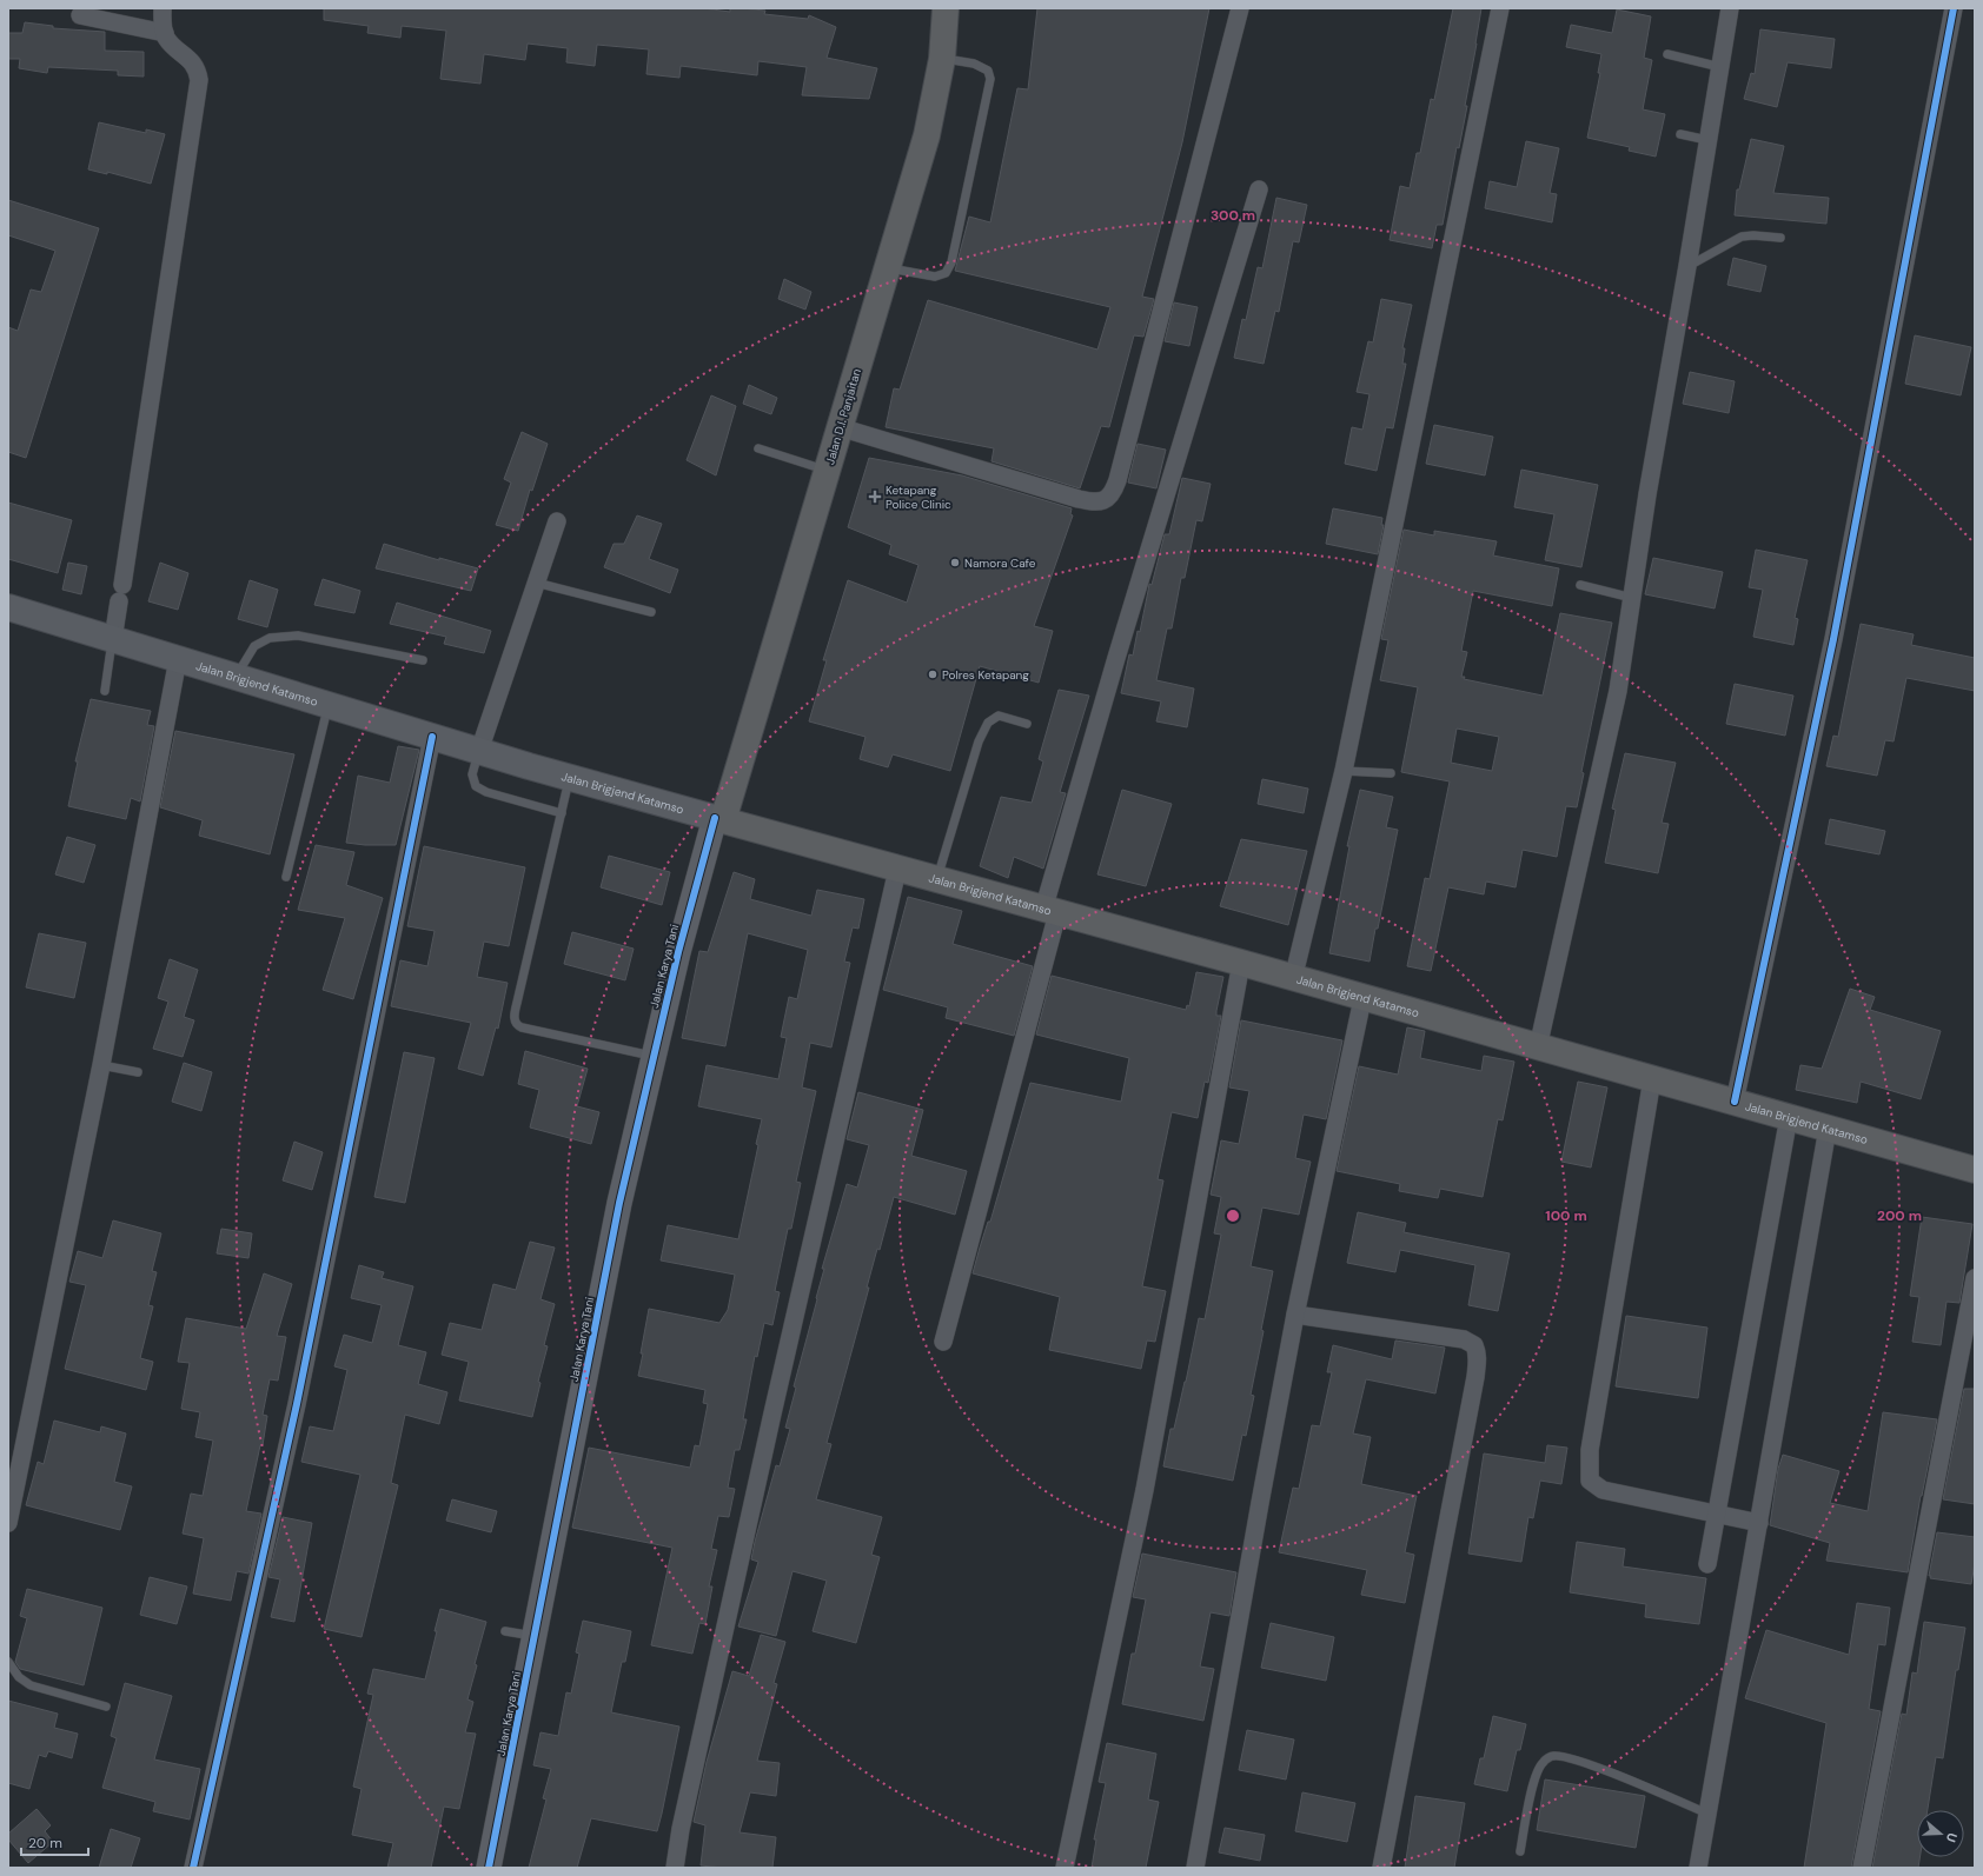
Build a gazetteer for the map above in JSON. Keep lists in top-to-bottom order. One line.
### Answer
{"streets":{"highway":["Jalan D.I. Panjaitan","Jalan Brigjend Katamso"],"street":["Jalan Karya Tani"]},"crossings":[["Jalan D.I. Panjaitan","Jalan Brigjend Katamso"],["Jalan D.I. Panjaitan","Jalan Karya Tani"],["Jalan Brigjend Katamso","Jalan Karya Tani"]],"places":{"health":["Ketapang Police Clinic"],"other":["Namora Cafe","Polres Ketapang"]},"scale_bar":"20 m","north":"right","rings":["300 m","100 m","200 m"]}
